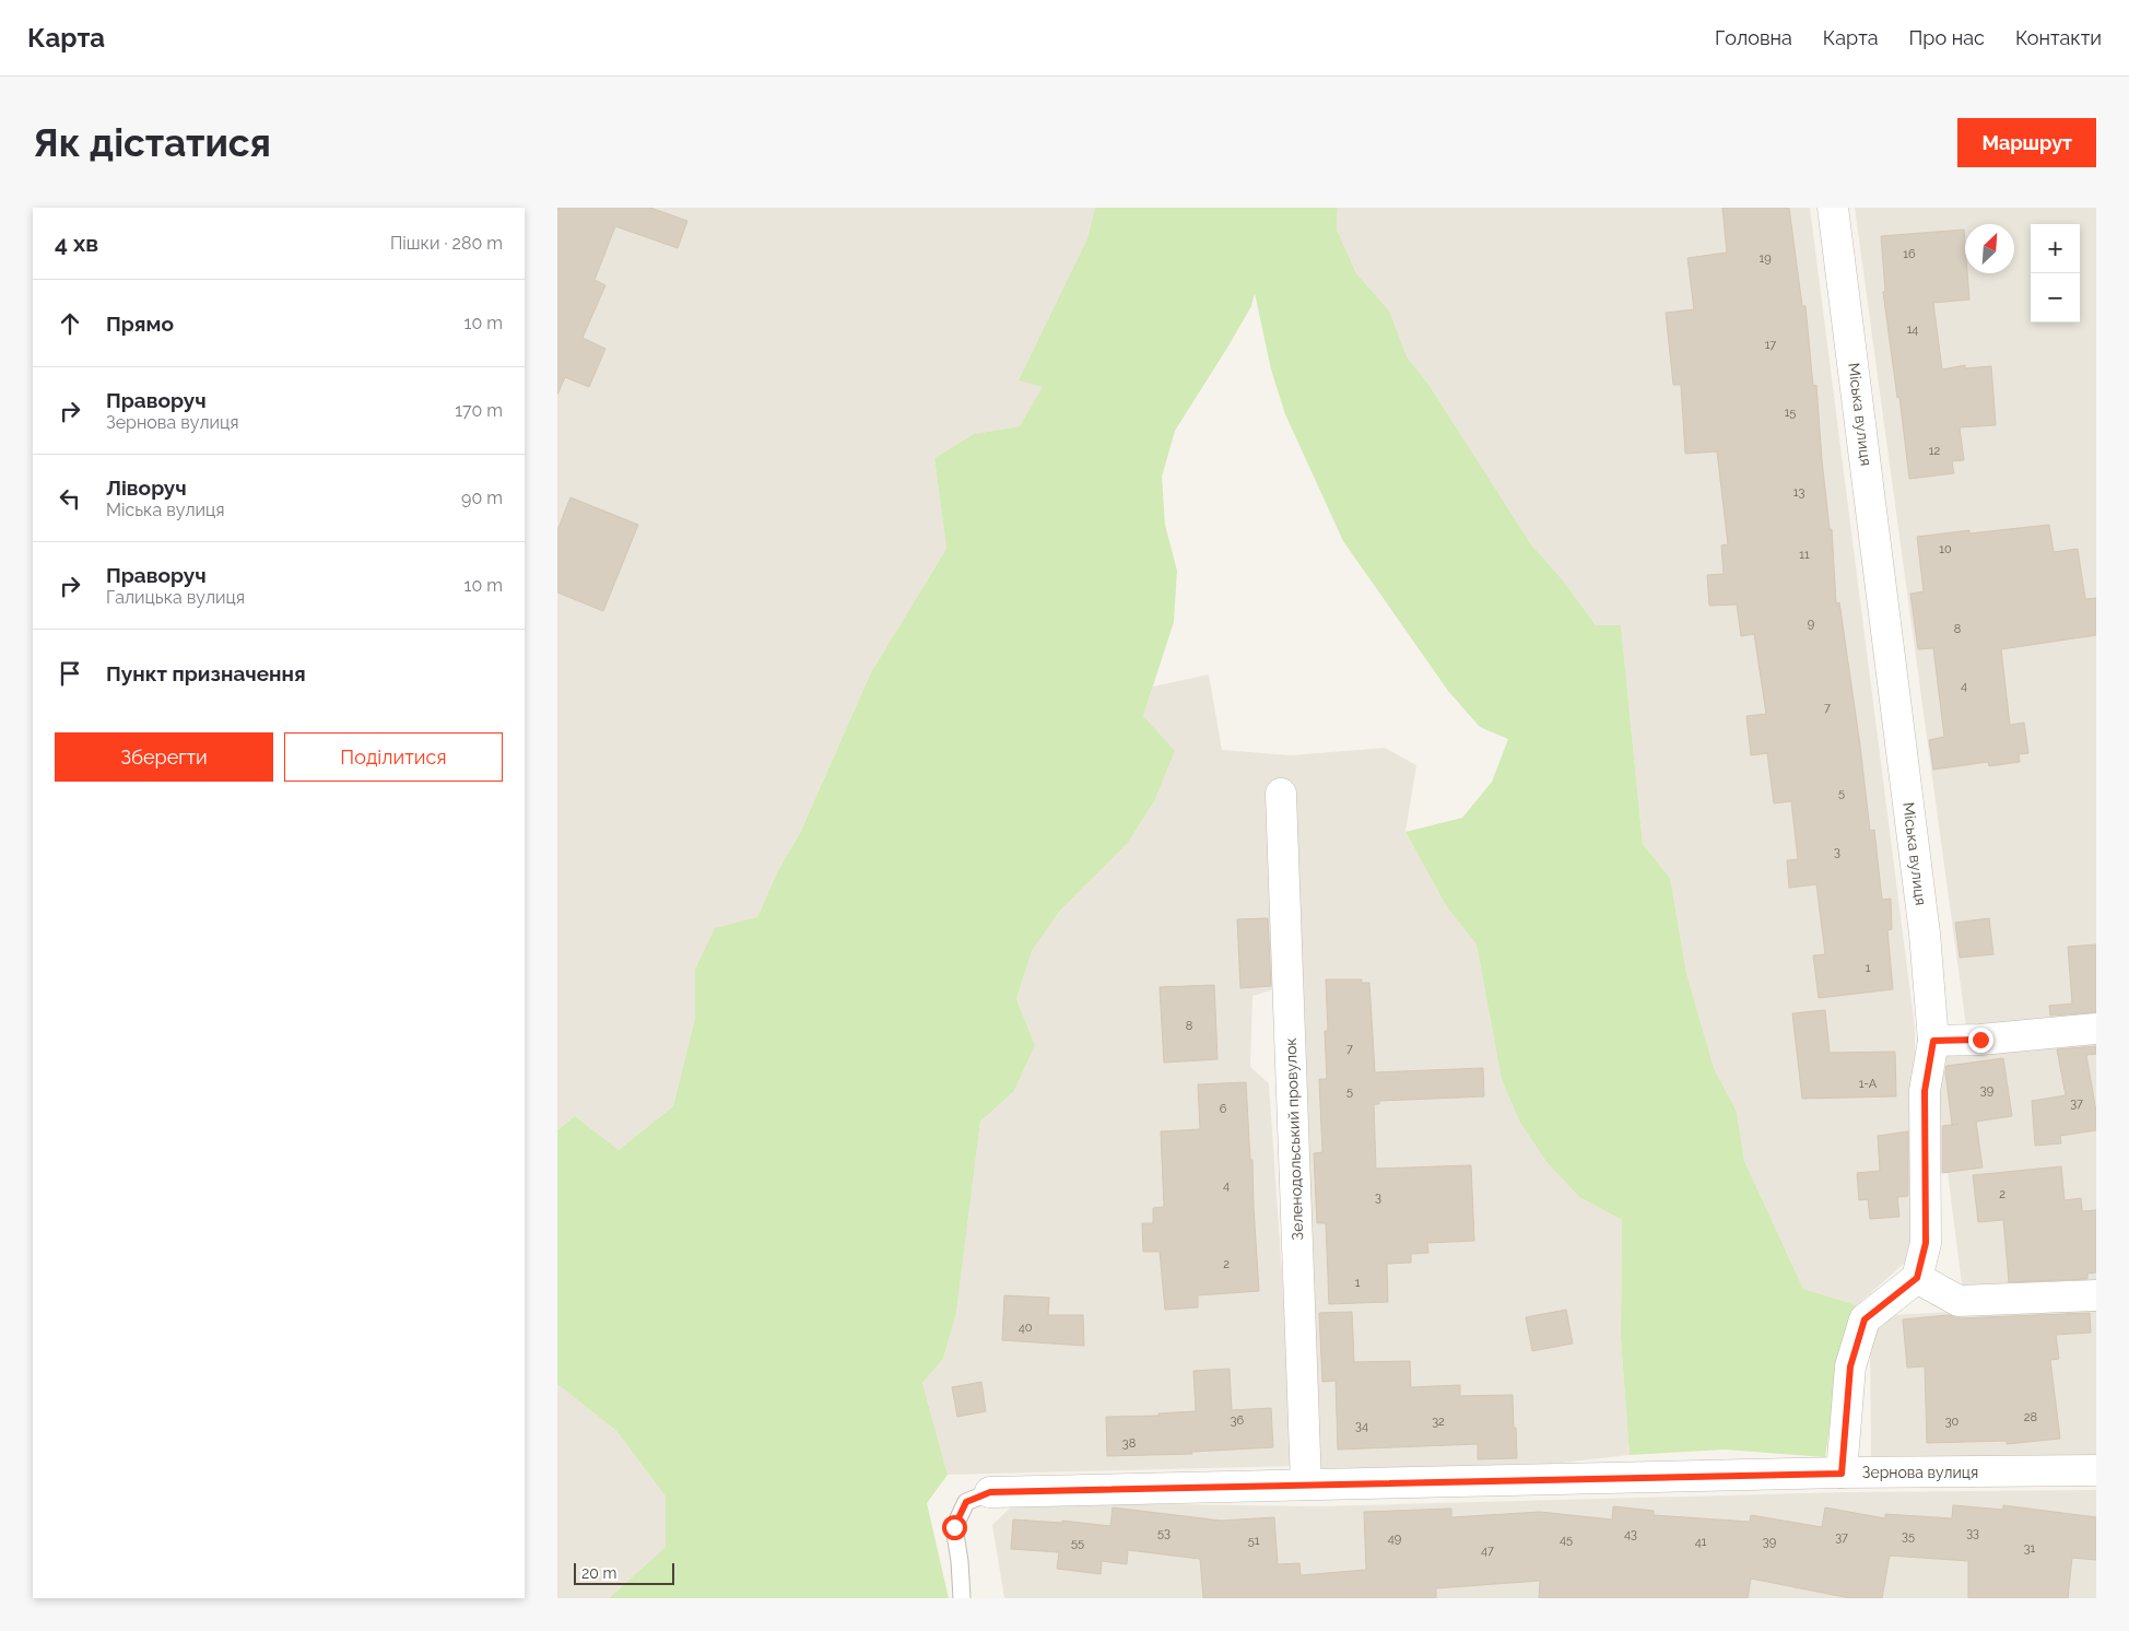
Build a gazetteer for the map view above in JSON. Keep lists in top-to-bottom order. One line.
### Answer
{"streets":{"street":["Міська вулиця","Зеленодольський провулок","Зернова вулиця"]},"crossings":[["Зеленодольський провулок","Зернова вулиця"]],"house_numbers":["16","19","14","17","15","12","13","10","11","9","8","4","7","5","3","1","8","7","1-А","39","5","37","6","4","2","3","2","1","40","28","36","32","30","34","38","53","33","43","35","37","49","45","51","41","39","55","31","47"],"scale_bar":"20 m","north":"top right","page":{"header":"Карта","nav":["Головна","Карта","Про нас","Контакти"],"buttons":["Маршрут",["Зберегти","Поділитися"]],"title":"Як дістатися","heading":["4 хв","Пішки · 280 m"],"map_buttons":["+","−"],"list":[["Прямо","10 m"],["Праворуч","Зернова вулиця","170 m"],["Ліворуч","Міська вулиця","90 m"],["Праворуч","Галицька вулиця","10 m"],"Пункт призначення"],"scale":"20 m"}}
